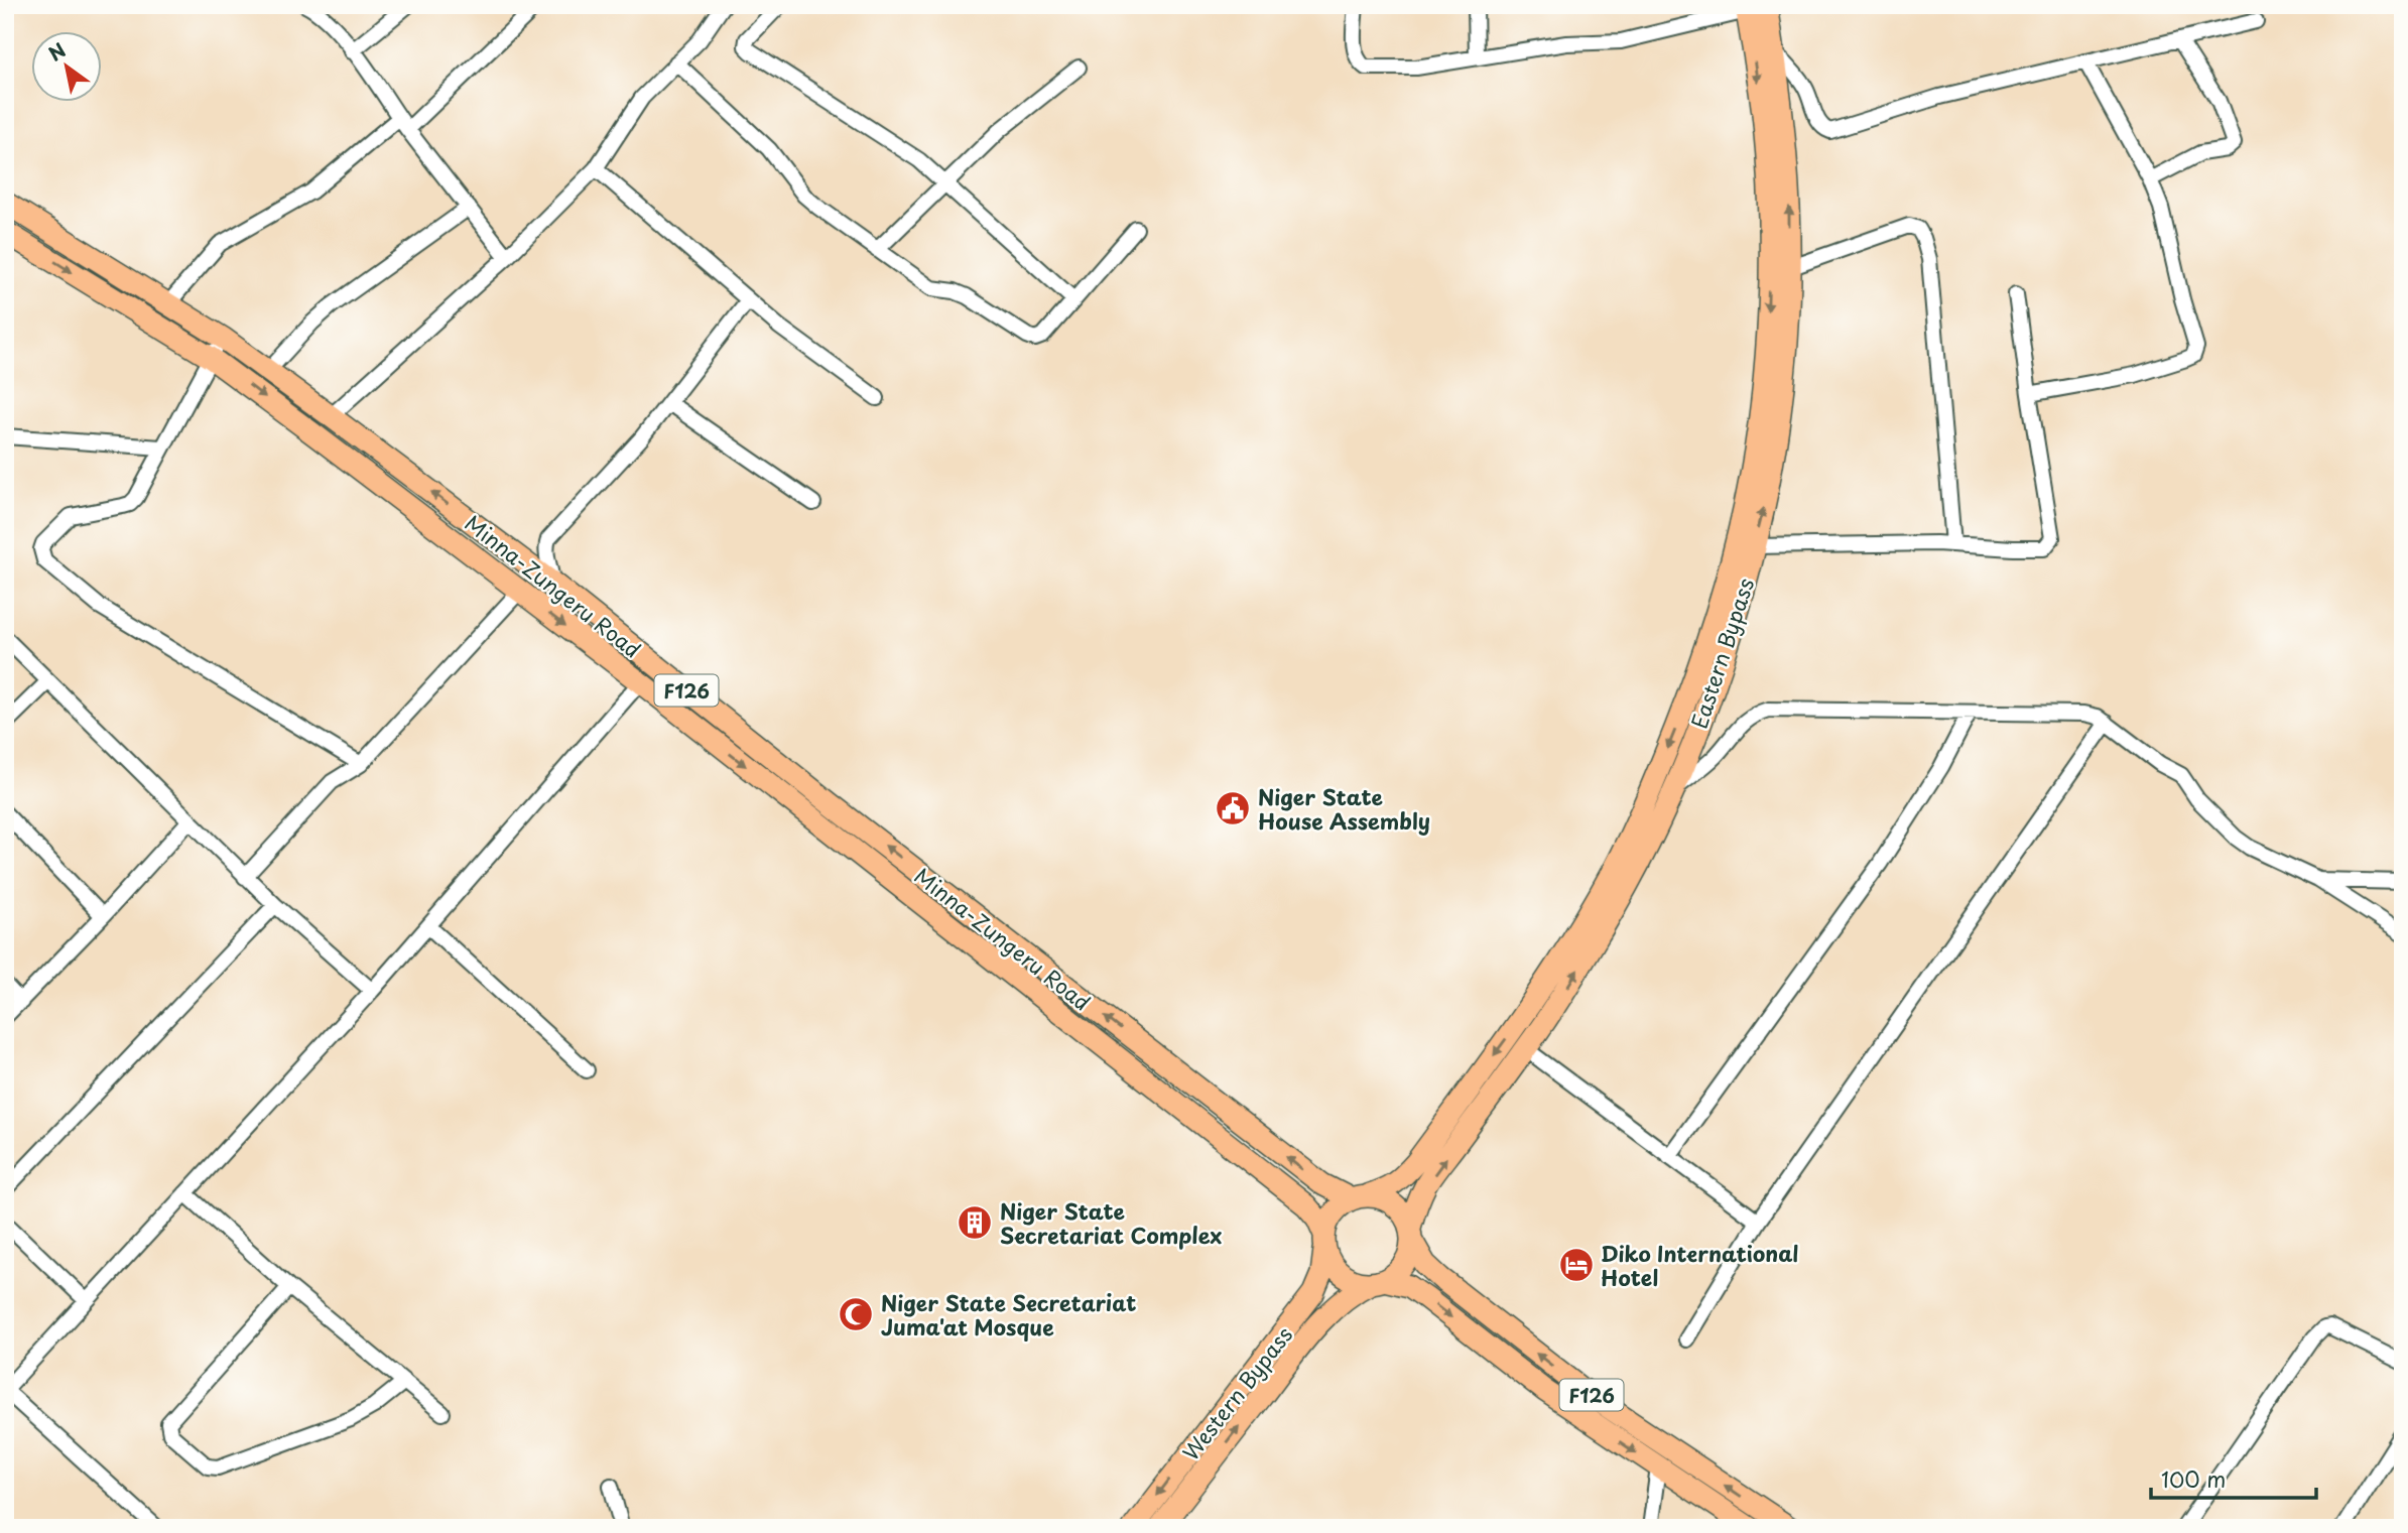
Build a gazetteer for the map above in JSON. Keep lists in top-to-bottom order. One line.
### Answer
{"streets":{"main road":["Minna-Zungeru Road","Eastern Bypass","F126","Western Bypass"]},"crossings":[["Minna-Zungeru Road","Eastern Bypass"],["Minna-Zungeru Road","F126"],["Minna-Zungeru Road","Western Bypass"],["Eastern Bypass","F126"],["Eastern Bypass","Western Bypass"],["F126","Western Bypass"]],"places":{"public building":["Niger State House Assembly"],"building":["Niger State Secretariat Complex"],"hotel":["Diko International Hotel"],"mosque":["Niger State Secretariat Juma'at Mosque"]},"scale_bar":"100 m","north":"top left"}
